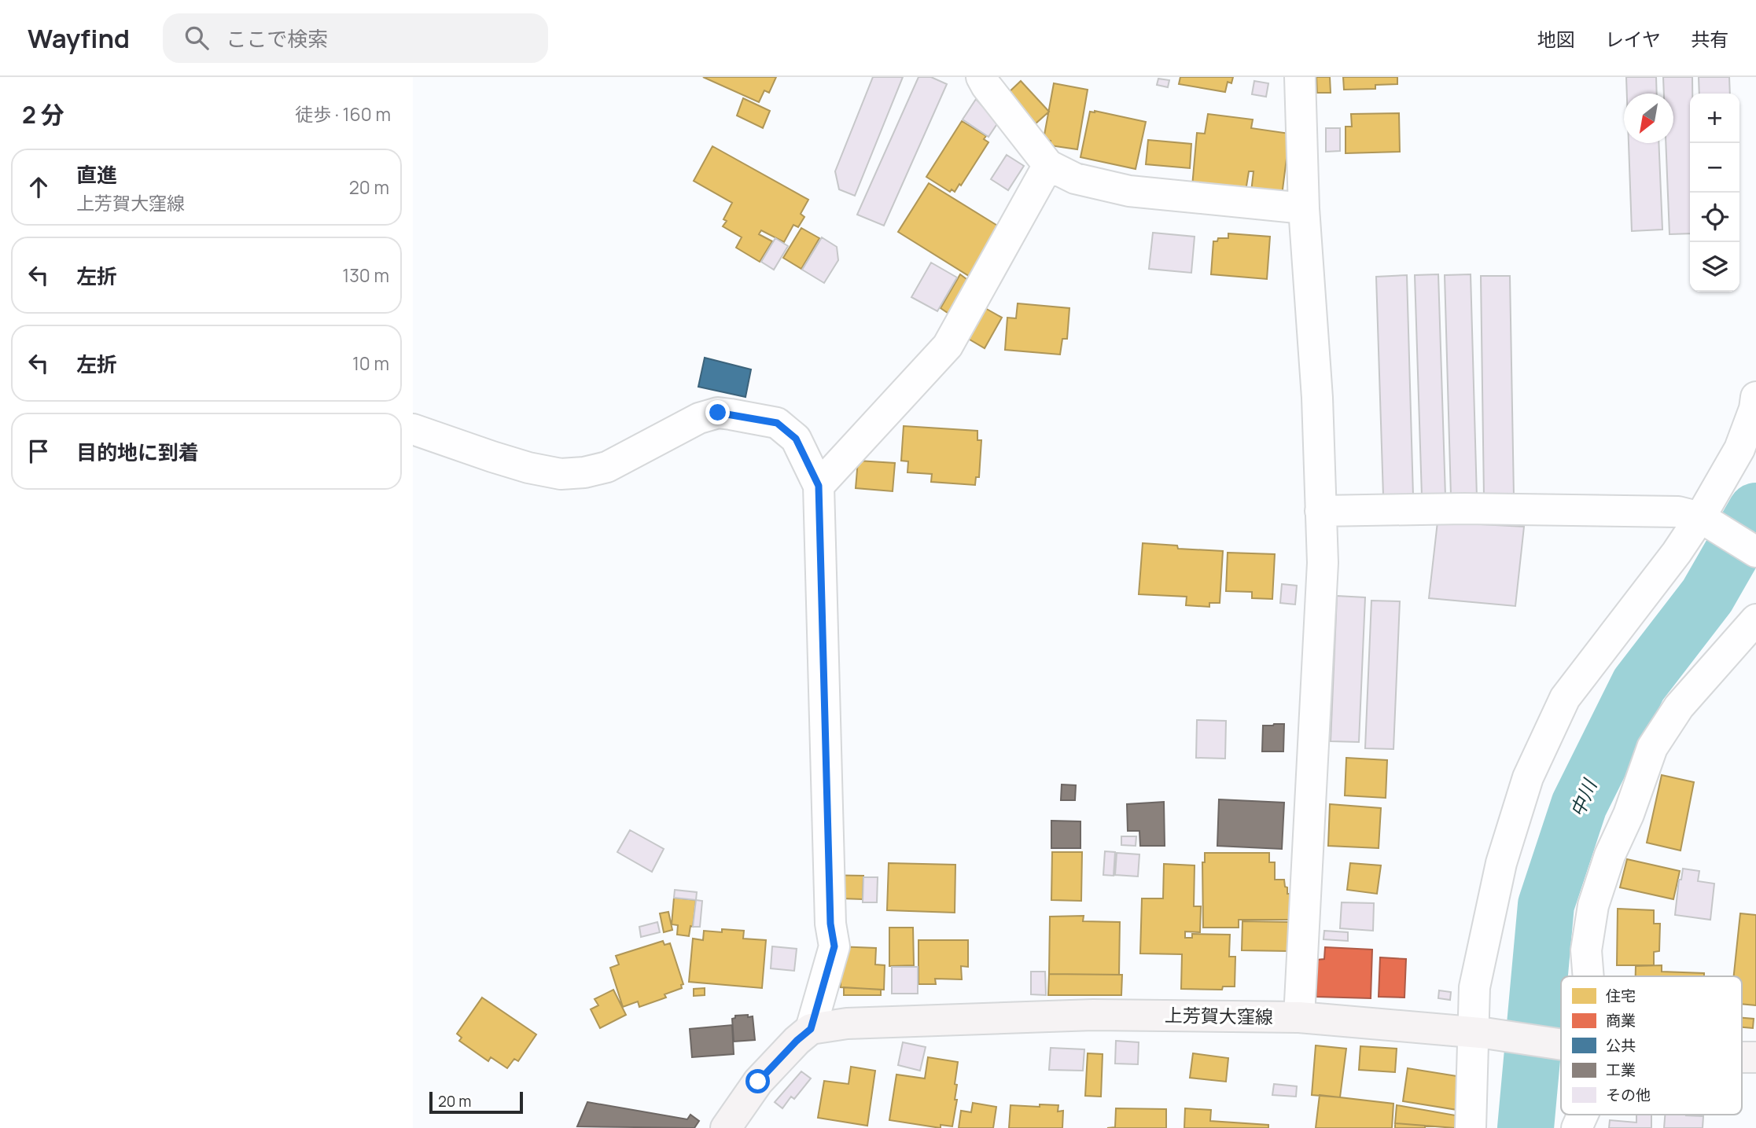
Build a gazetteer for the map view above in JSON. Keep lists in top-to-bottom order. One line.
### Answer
{"streets":{"main road":["上芳賀大窪線"]},"water":["中川"],"legend":["住宅","商業","公共","工業","その他"],"scale_bar":"20 m","north":"bottom left","page":{"header":"Wayfind","search":"ここで検索","nav":["地図","レイヤ","共有"],"heading":["2 分","徒歩 · 160 m"],"map_buttons":["+","−"],"list":[["直進","上芳賀大窪線","20 m"],["左折","130 m"],["左折","10 m"],"目的地に到着"],"scale":"20 m"}}
